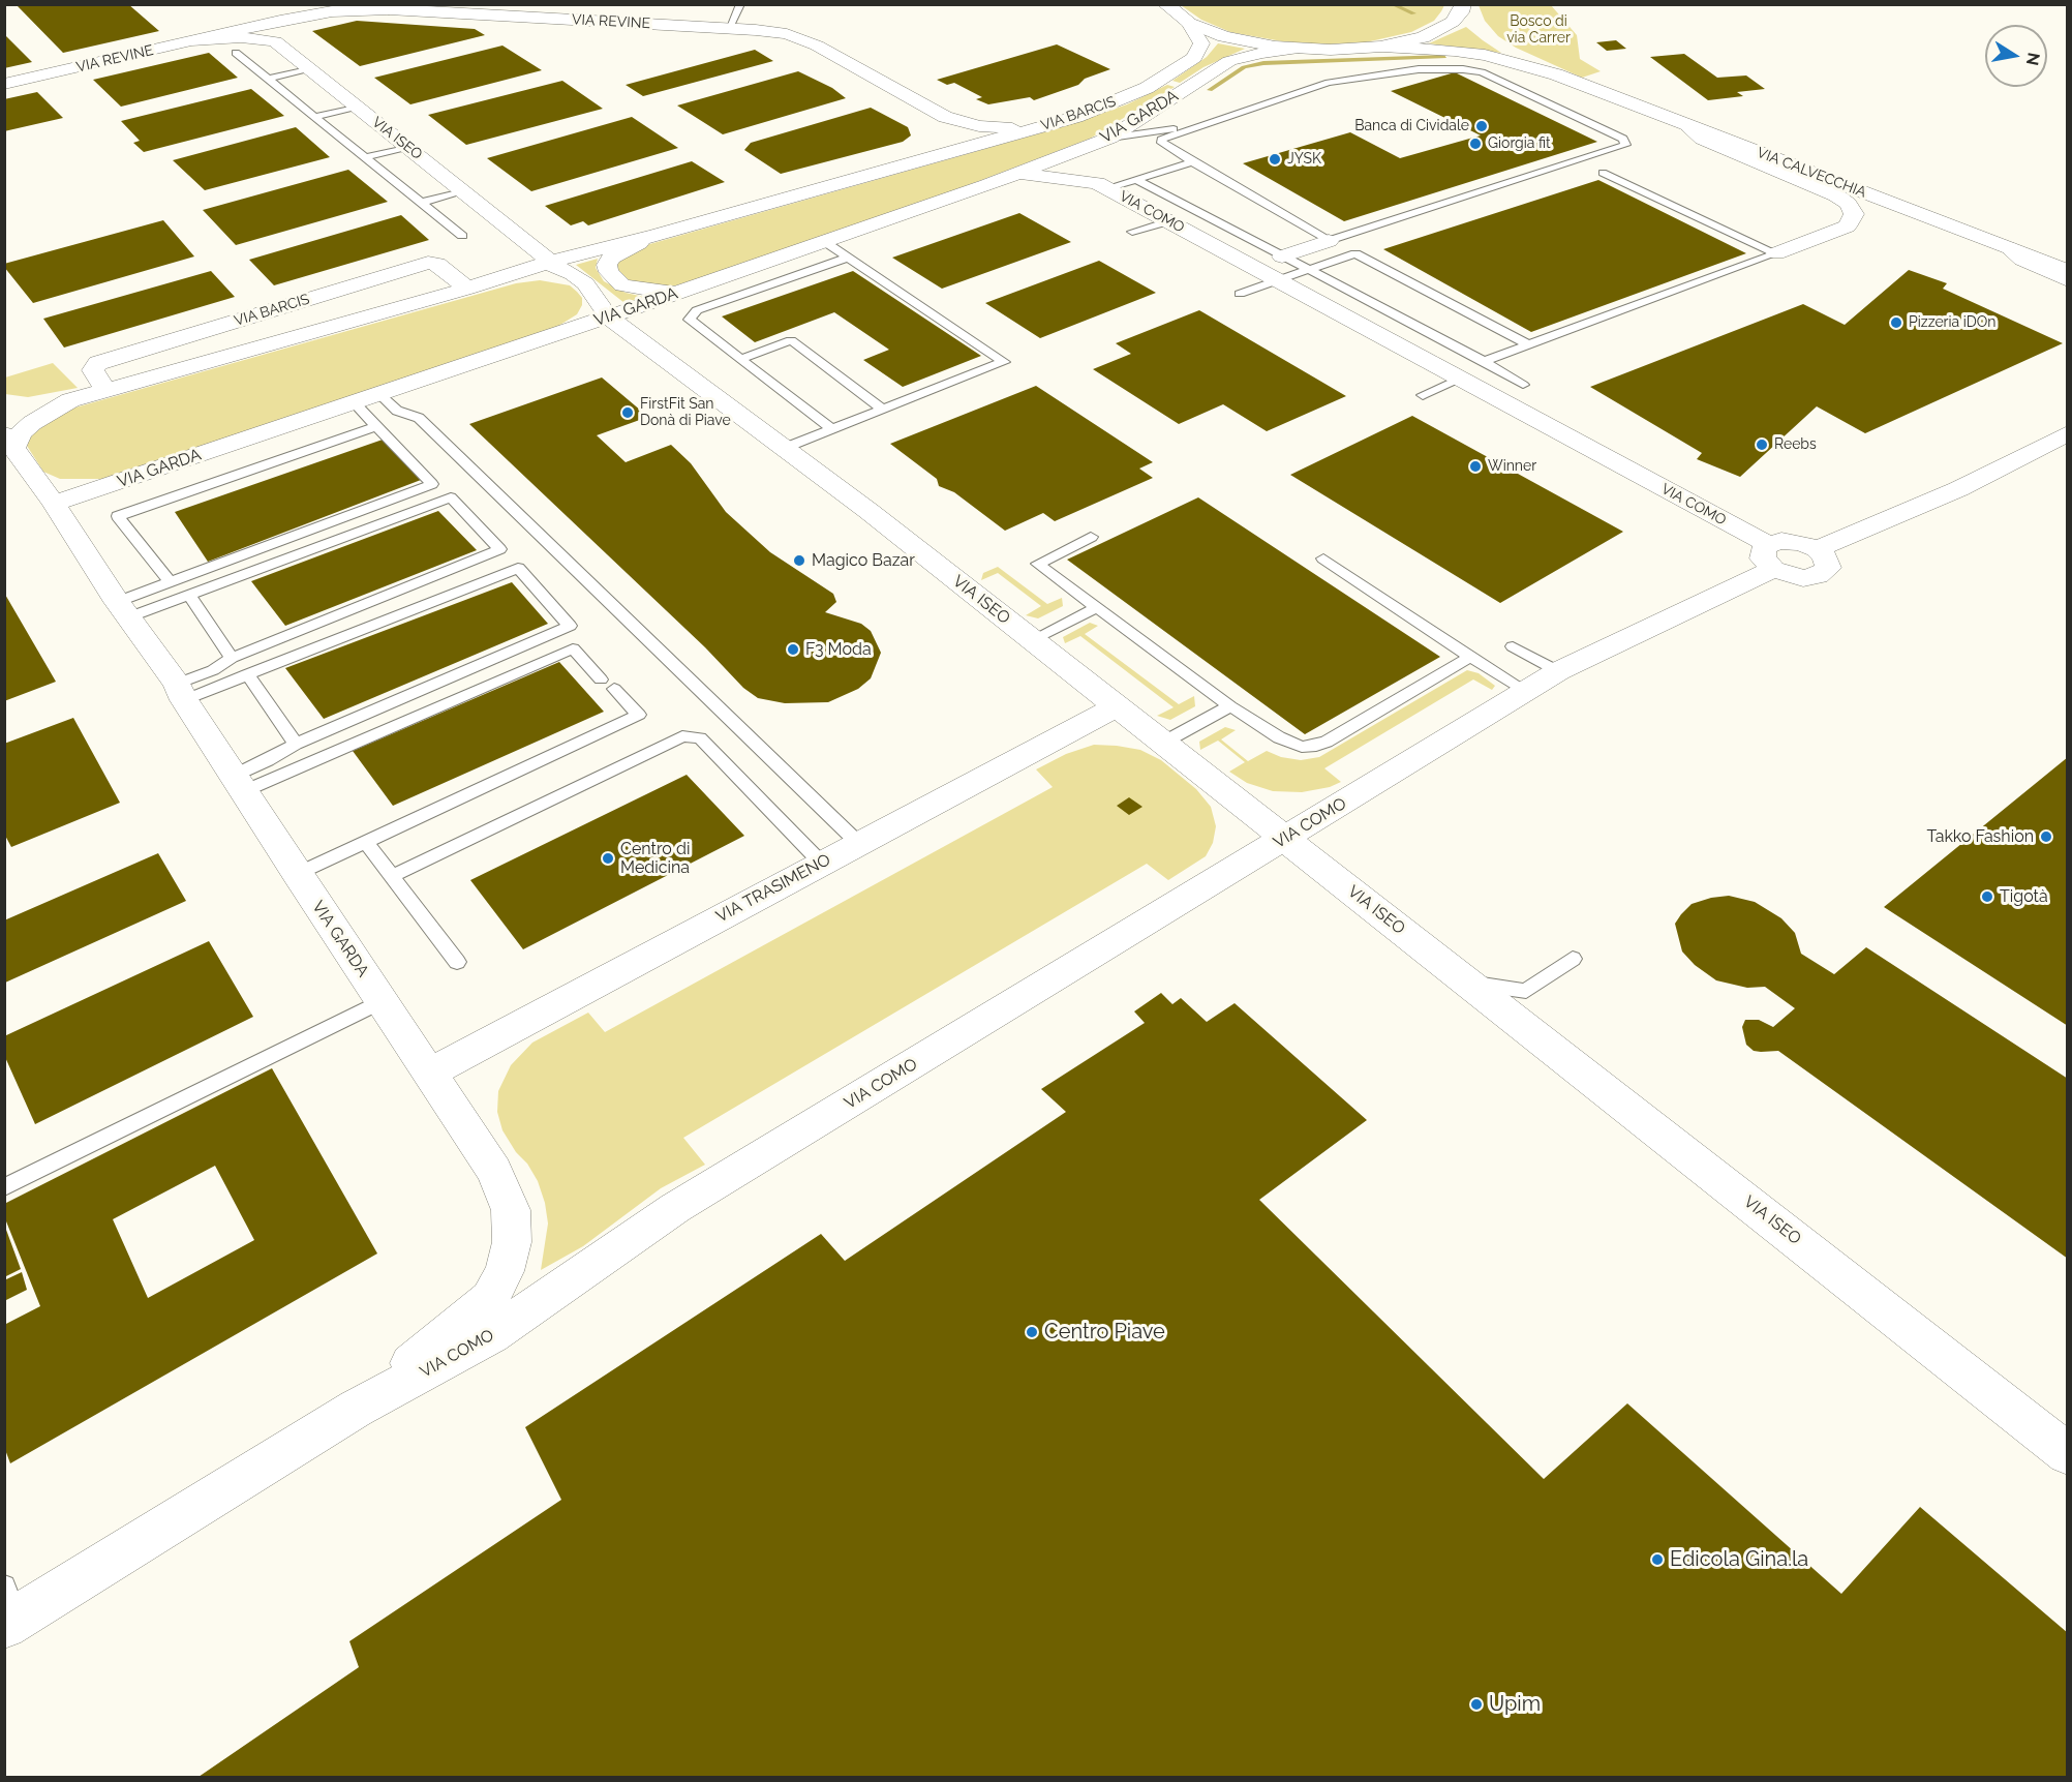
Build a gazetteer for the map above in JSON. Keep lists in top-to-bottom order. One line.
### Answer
{"streets":{"main road":["VIA CALVECCHIA"],"street":["VIA REVINE","VIA BARCIS","VIA GARDA","VIA ISEO","VIA COMO","VIA TRASIMENO"]},"crossings":[["VIA REVINE","VIA BARCIS"],["VIA BARCIS","VIA GARDA"],["VIA BARCIS","VIA ISEO"],["VIA GARDA","VIA ISEO"],["VIA GARDA","VIA COMO"],["VIA GARDA","VIA TRASIMENO"],["VIA ISEO","VIA COMO"],["VIA ISEO","VIA TRASIMENO"]],"parks":["Bosco di via Carrer"],"places":["Banca di Cividale","Giorgia fit","JYSK","Pizzeria iDOn","FirstFit San Donà di Piave","Reebs","Winner","Magico Bazar","F3 Moda","Takko Fashion","Centro di Medicina","Tigotà","Centro Piave","Edicola Gina.la","Upim"],"north":"right"}
